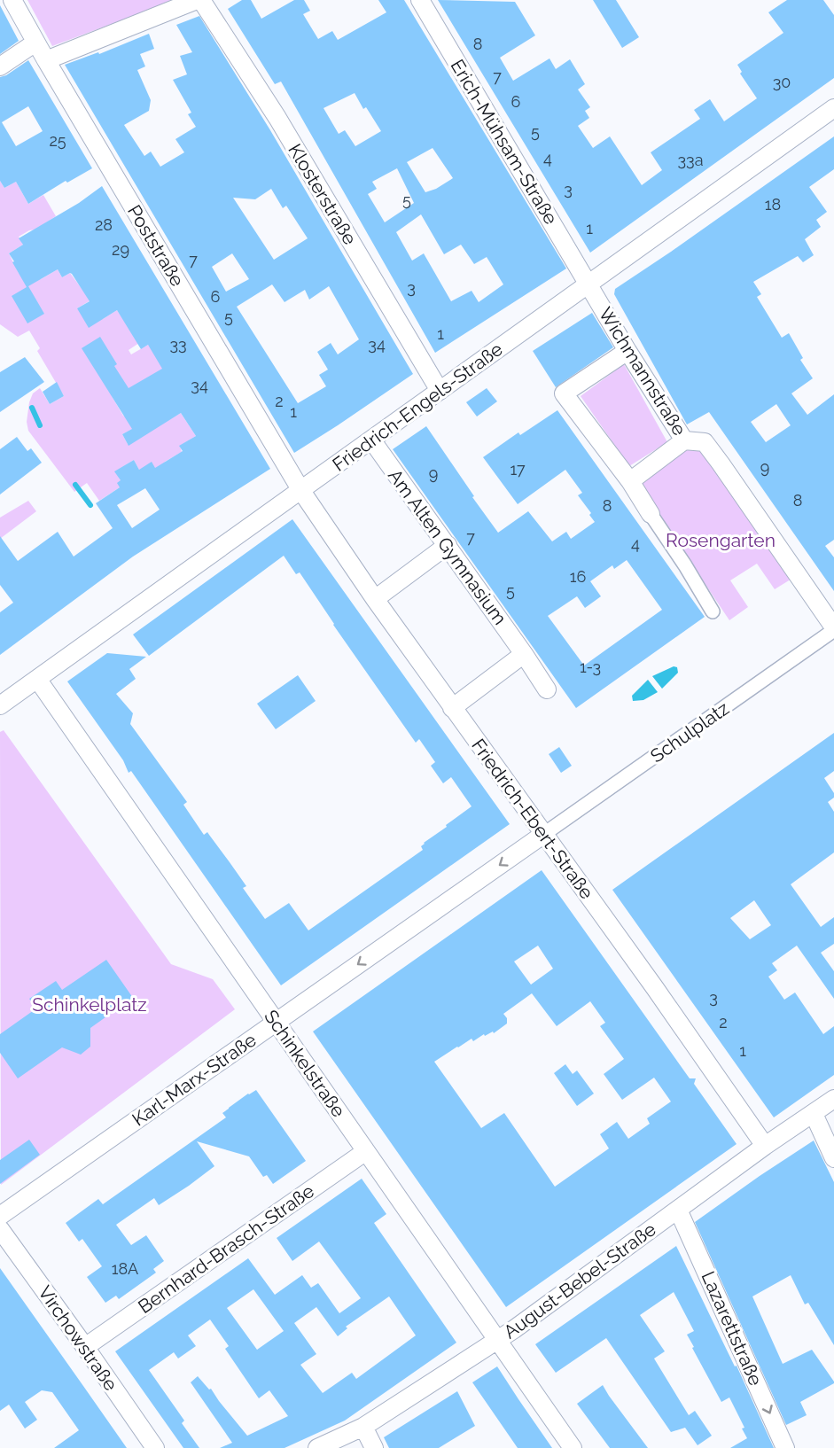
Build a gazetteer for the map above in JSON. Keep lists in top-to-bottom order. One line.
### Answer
{"streets":{"street":["Erich-Mühsam-Straße","Klosterstraße","Poststraße","Wichmannstraße","Friedrich-Engels-Straße","Am Alten Gymnasium","Schulplatz","Friedrich-Ebert-Straße","Schinkelstraße","Karl-Marx-Straße","Bernhard-Brasch-Straße","August-Bebel-Straße","Lazarettstraße","Virchowstraße"]},"crossings":[["Erich-Mühsam-Straße","Wichmannstraße"],["Erich-Mühsam-Straße","Friedrich-Engels-Straße"],["Klosterstraße","Friedrich-Engels-Straße"],["Poststraße","Friedrich-Engels-Straße"],["Poststraße","Friedrich-Ebert-Straße"],["Wichmannstraße","Friedrich-Engels-Straße"],["Wichmannstraße","Schulplatz"],["Friedrich-Engels-Straße","Am Alten Gymnasium"],["Friedrich-Engels-Straße","Friedrich-Ebert-Straße"],["Friedrich-Engels-Straße","Schinkelstraße"],["Schulplatz","Friedrich-Ebert-Straße"],["Schulplatz","Karl-Marx-Straße"],["Friedrich-Ebert-Straße","Karl-Marx-Straße"],["Friedrich-Ebert-Straße","August-Bebel-Straße"],["Schinkelstraße","Karl-Marx-Straße"],["Schinkelstraße","Bernhard-Brasch-Straße"],["Schinkelstraße","August-Bebel-Straße"],["Bernhard-Brasch-Straße","Virchowstraße"],["August-Bebel-Straße","Lazarettstraße"]],"one_way":["Karl-Marx-Straße","Lazarettstraße"],"parks":["Rosengarten","Schinkelplatz"],"house_numbers":["8","7","30","6","5","25","4","33a","3","5","18","28","1","29","7","3","6","5","1","33","34","34","2","1","9","17","9","8","8","7","4","16","5","1-3","3","2","1","18A"]}
